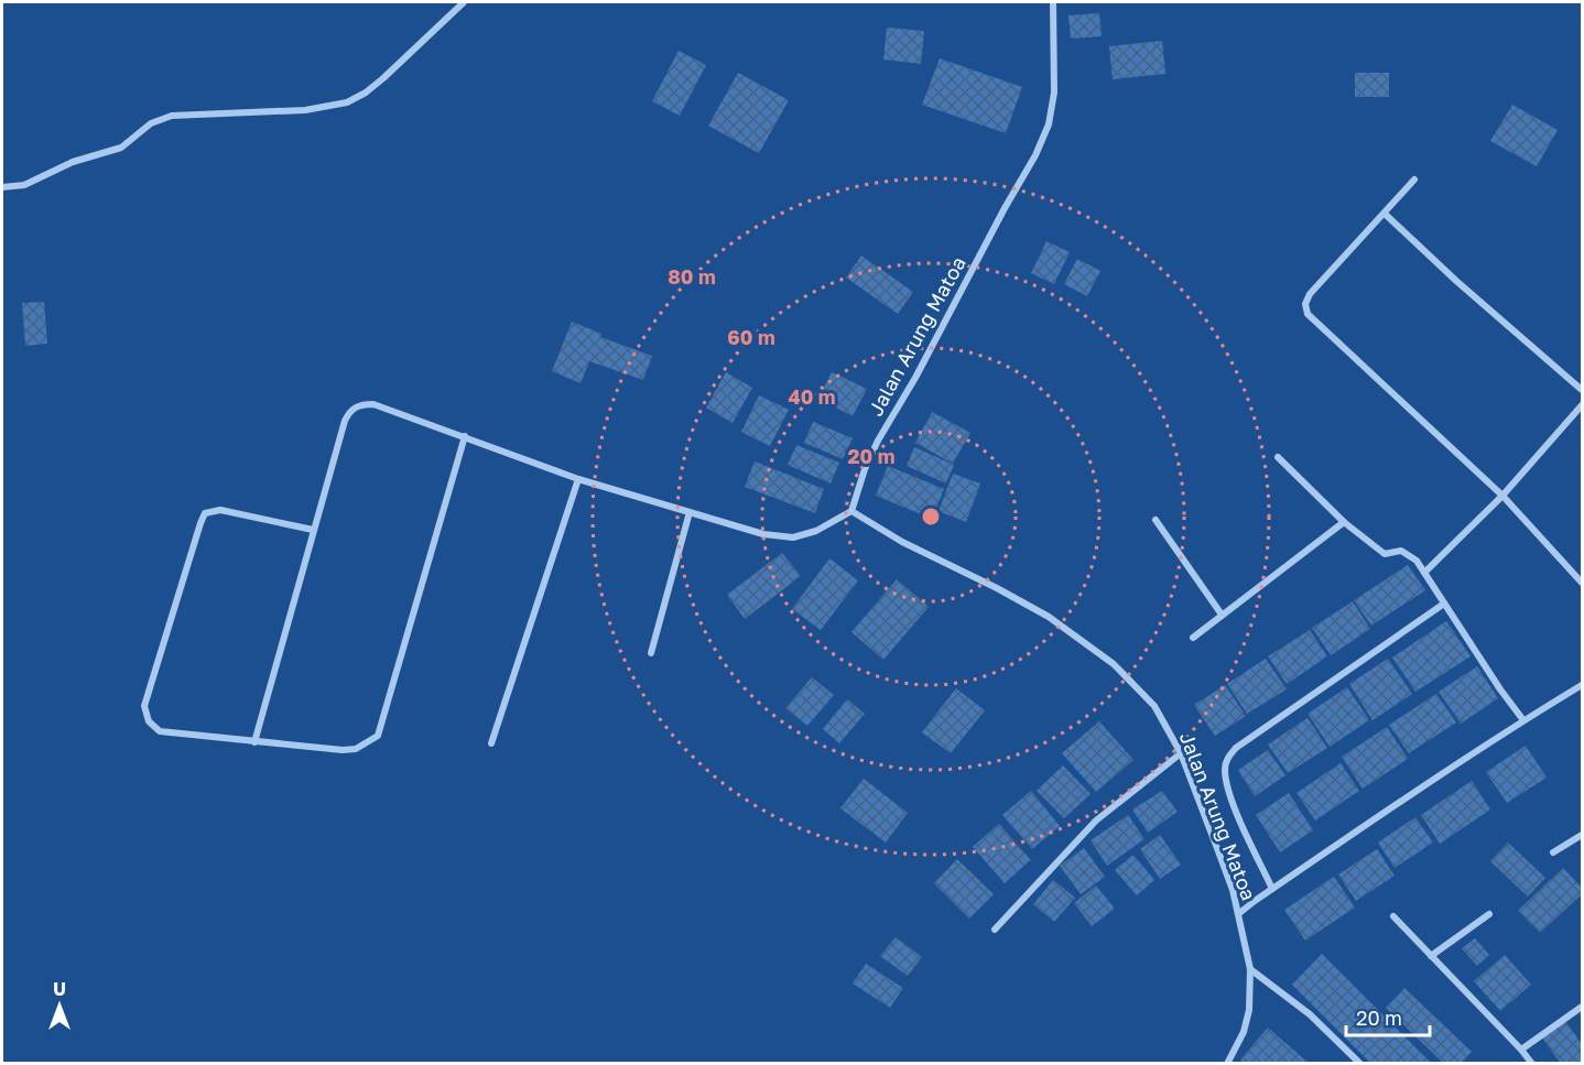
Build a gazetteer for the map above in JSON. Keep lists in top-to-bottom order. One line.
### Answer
{"streets":{"street":["Jalan Arung Matoa"]},"scale_bar":"20 m","north":"top","rings":["80 m","60 m","40 m","20 m"]}
